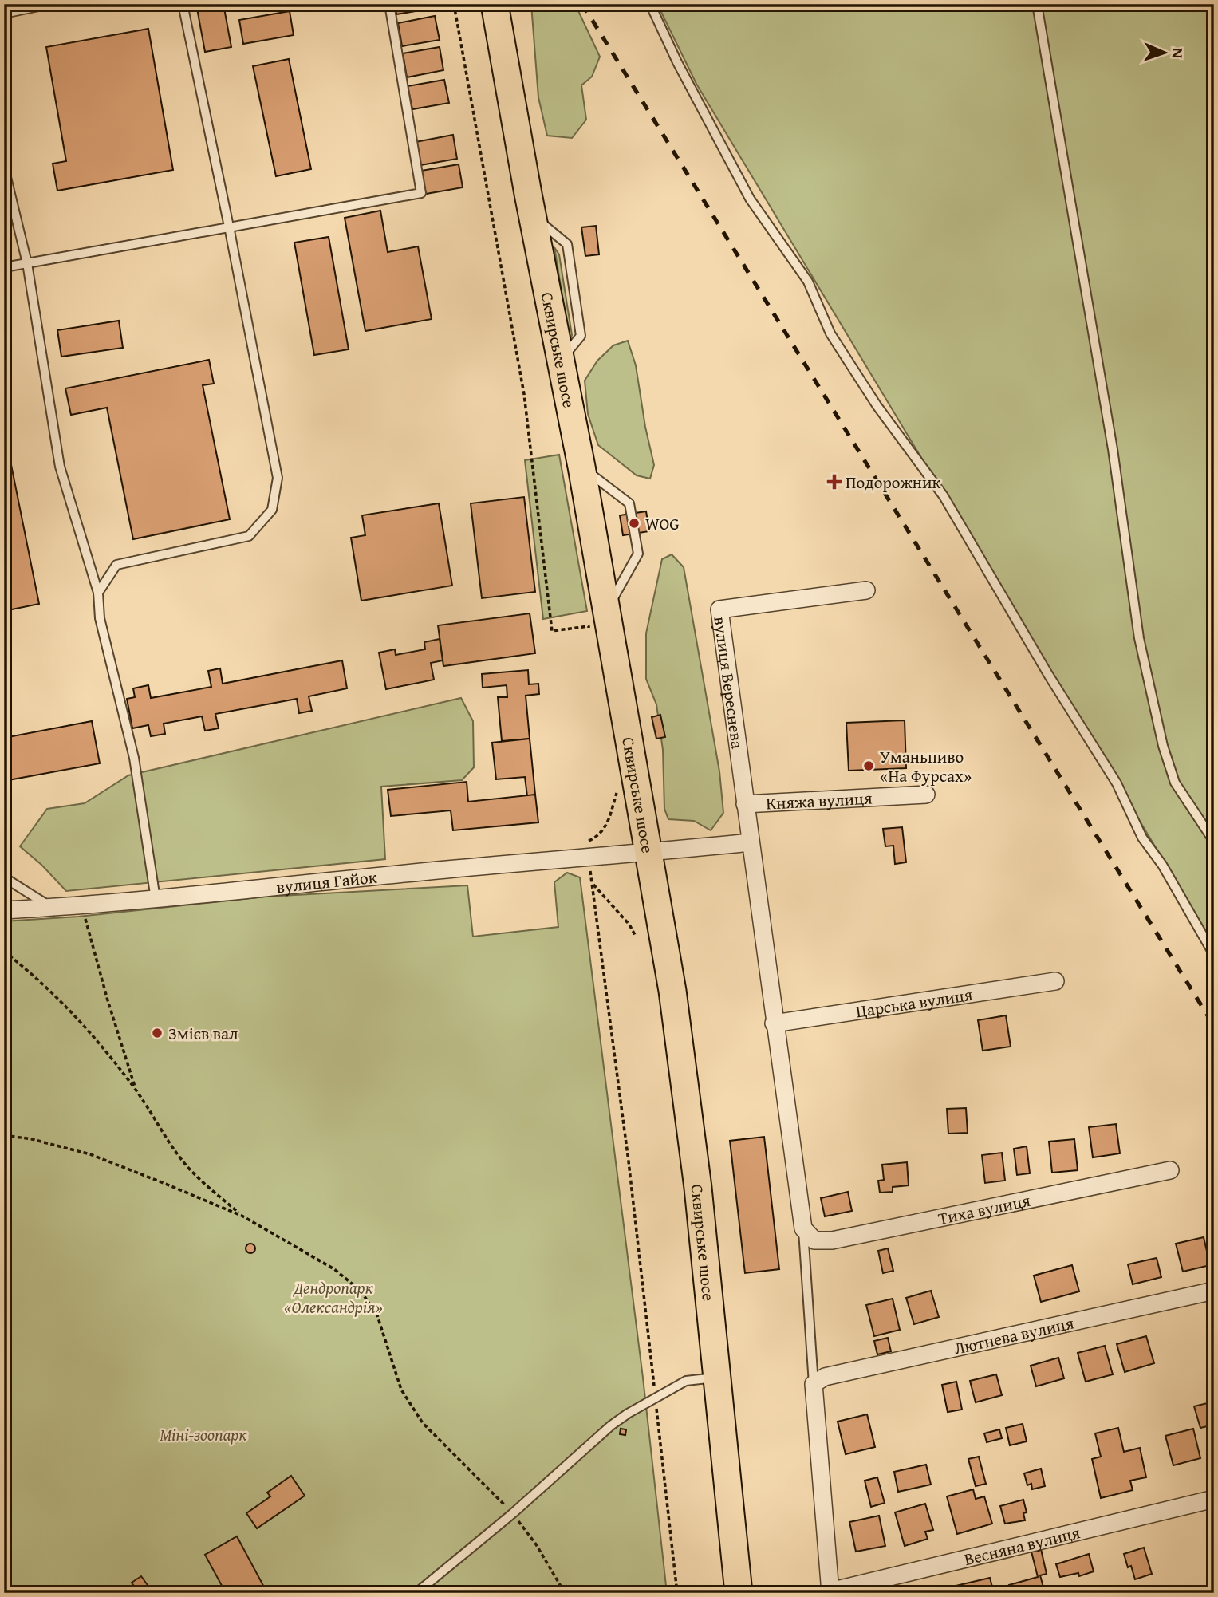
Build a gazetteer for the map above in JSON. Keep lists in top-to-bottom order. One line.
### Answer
{"streets":{"main road":["Сквирське шосе"],"street":["вулиця Вереснева","Княжа вулиця","вулиця Гайок","Царська вулиця","Тиха вулиця","Лютнева вулиця","Весняна вулиця"]},"crossings":[["Сквирське шосе","вулиця Гайок"],["вулиця Вереснева","Княжа вулиця"]],"parks":["Дендропарк «Олександрія»","Міні-зоопарк"],"places":{"health":["Подорожник"],"other":["WOG","Уманьпиво «На Фурсах»","Змієв вал"]},"north":"right"}
